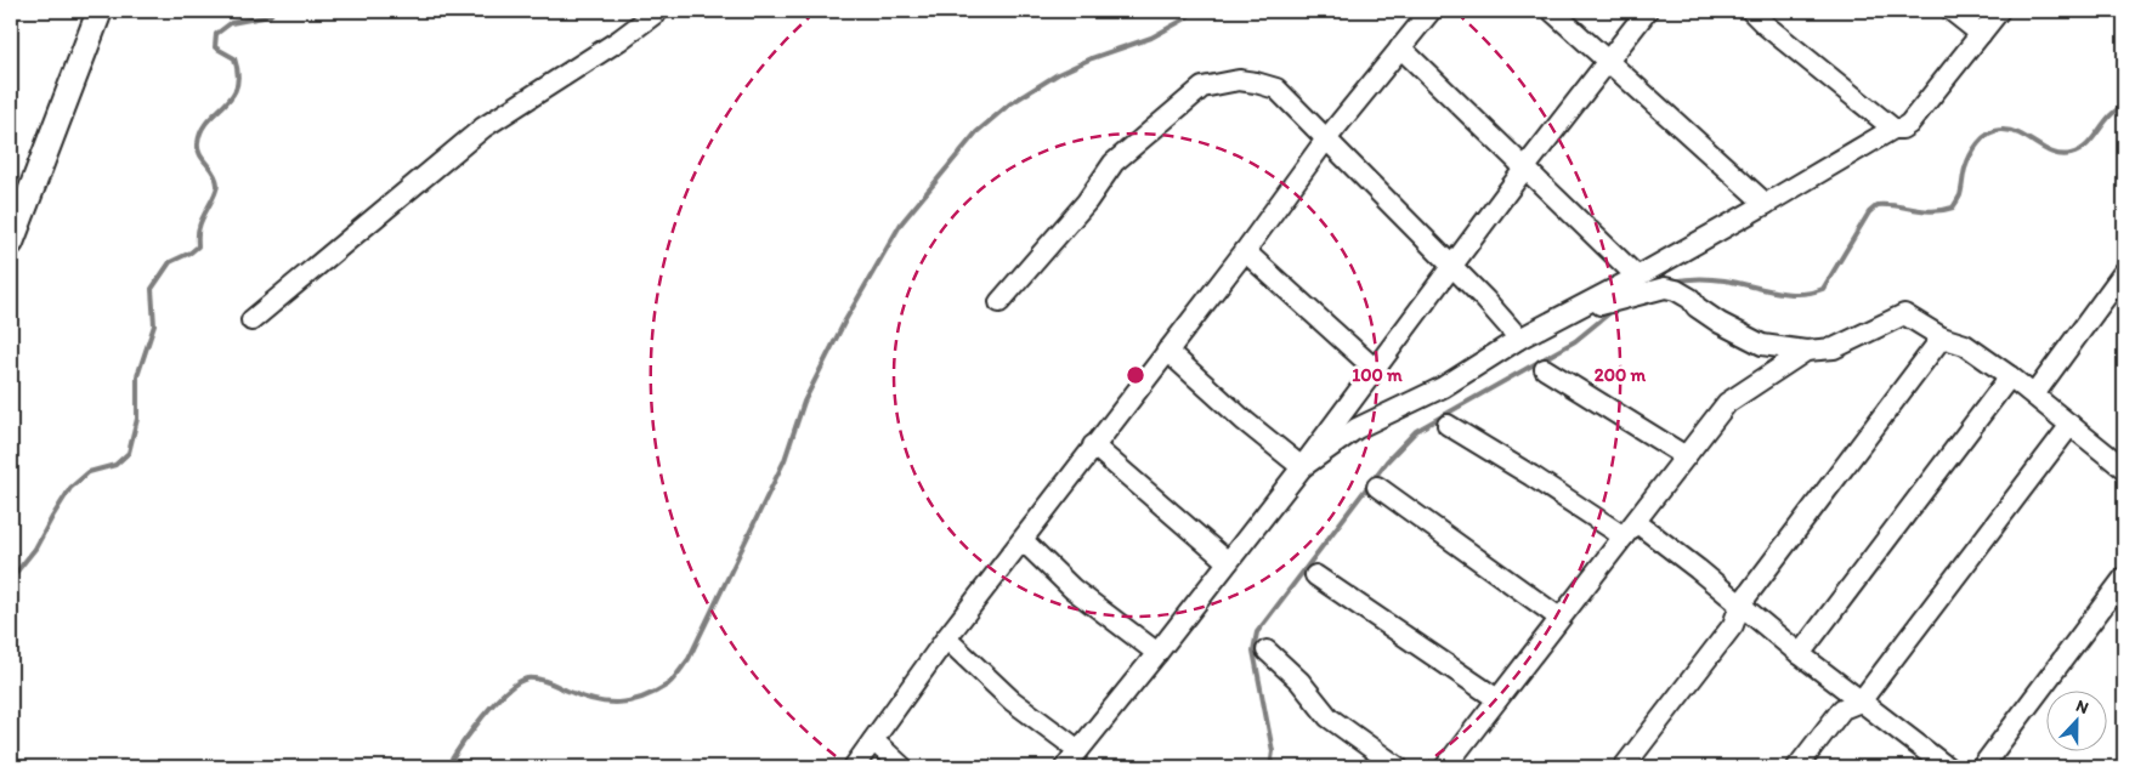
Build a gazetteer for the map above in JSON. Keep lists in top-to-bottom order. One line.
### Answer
{"north":"top","rings":["100 m","200 m"]}
